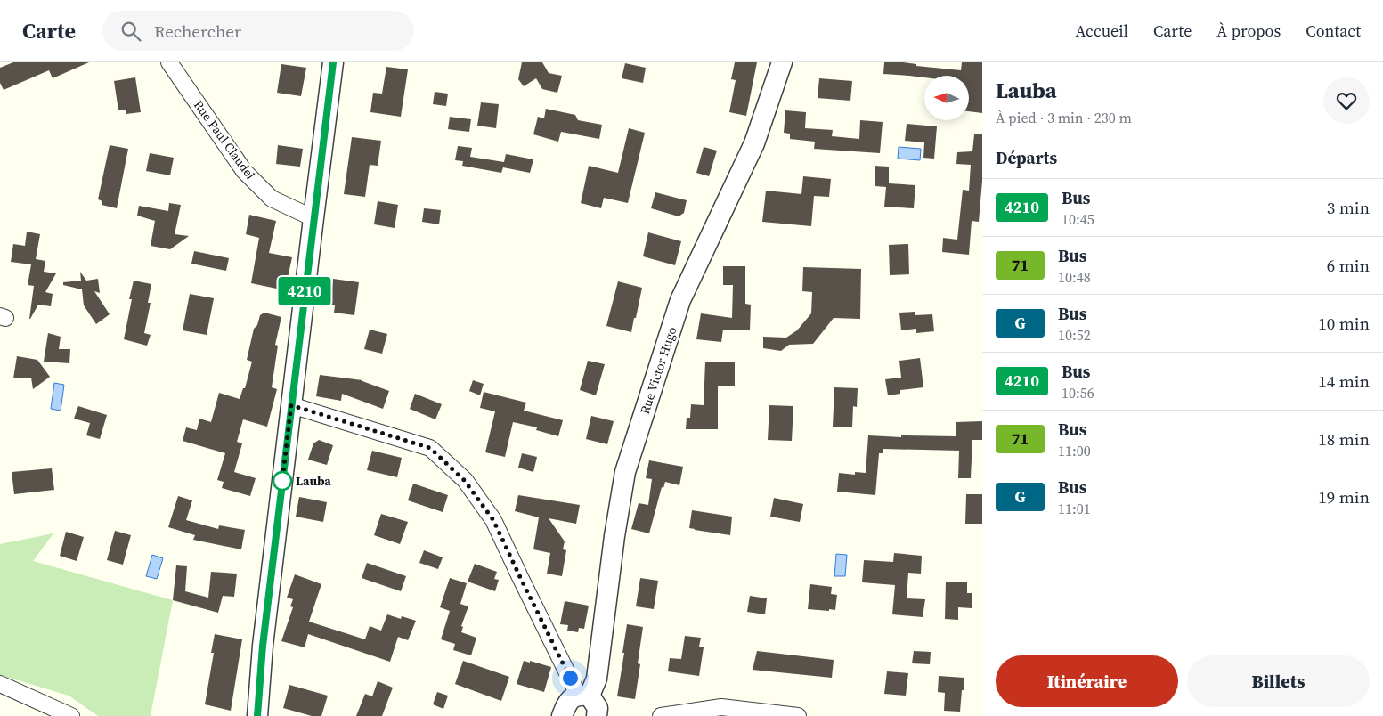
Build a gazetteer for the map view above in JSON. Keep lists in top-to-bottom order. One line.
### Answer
{"streets":{"street":["Rue Paul Claudel","Rue Victor Hugo"]},"places":["Lauba"],"lines":["bus line 4210"],"north":"left","page":{"header":"Carte","search":"Rechercher","nav":["Accueil","Carte","À propos","Contact"],"on_map":"4210","heading":[["Lauba","À pied · 3 min · 230 m"],"Départs"],"list":[{"mark":"4210","name":"Bus","note":"10:45","value":"3 min"},{"mark":"71","name":"Bus","note":"10:48","value":"6 min"},{"mark":"G","name":"Bus","note":"10:52","value":"10 min"},{"mark":"4210","name":"Bus","note":"10:56","value":"14 min"},{"mark":"71","name":"Bus","note":"11:00","value":"18 min"},{"mark":"G","name":"Bus","note":"11:01","value":"19 min"}],"buttons":["Itinéraire","Billets"]}}
